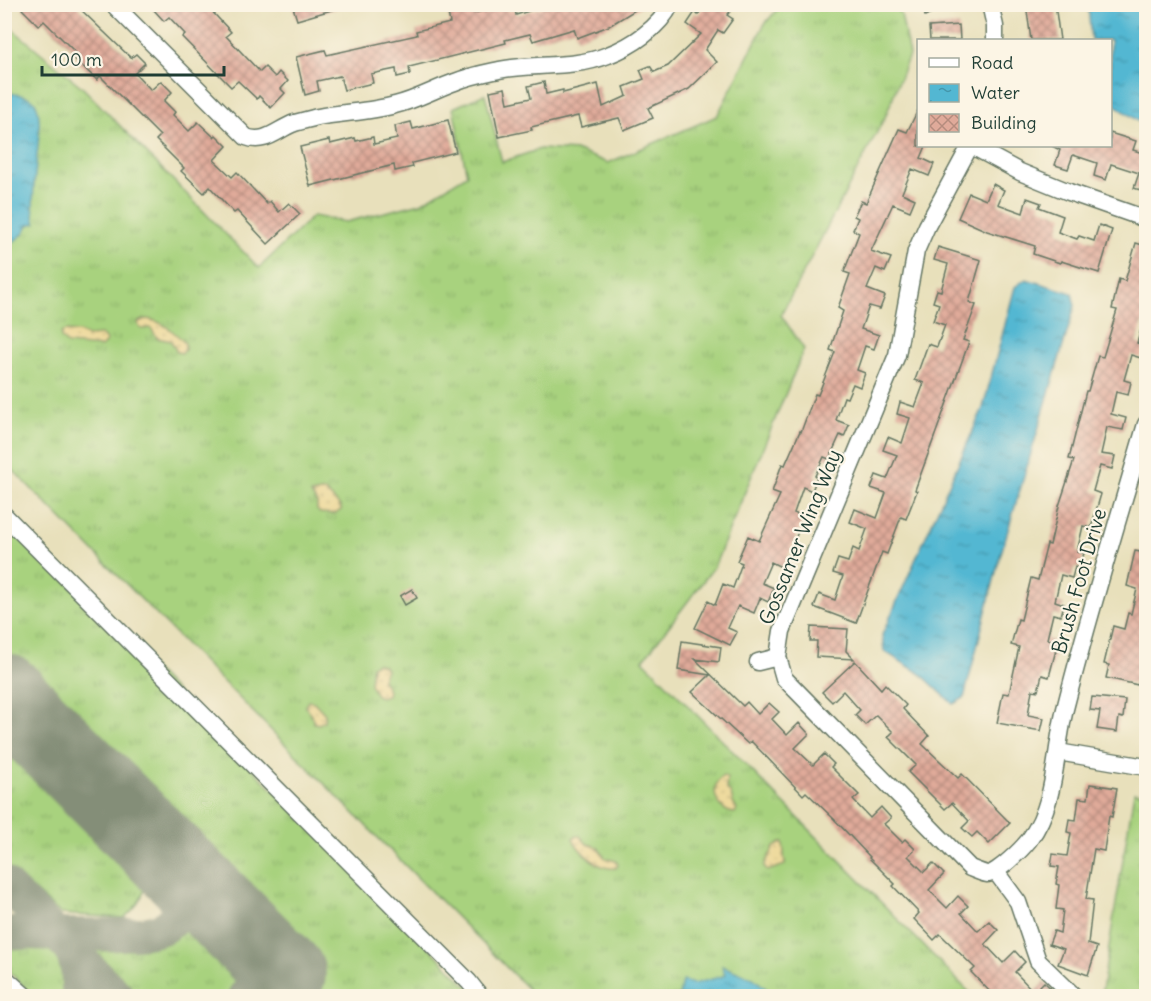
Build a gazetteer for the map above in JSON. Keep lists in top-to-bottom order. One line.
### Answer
{"streets":{"street":["Gossamer Wing Way","Brush Foot Drive"]},"legend":["Road","Water","Building"],"scale_bar":"100 m"}
